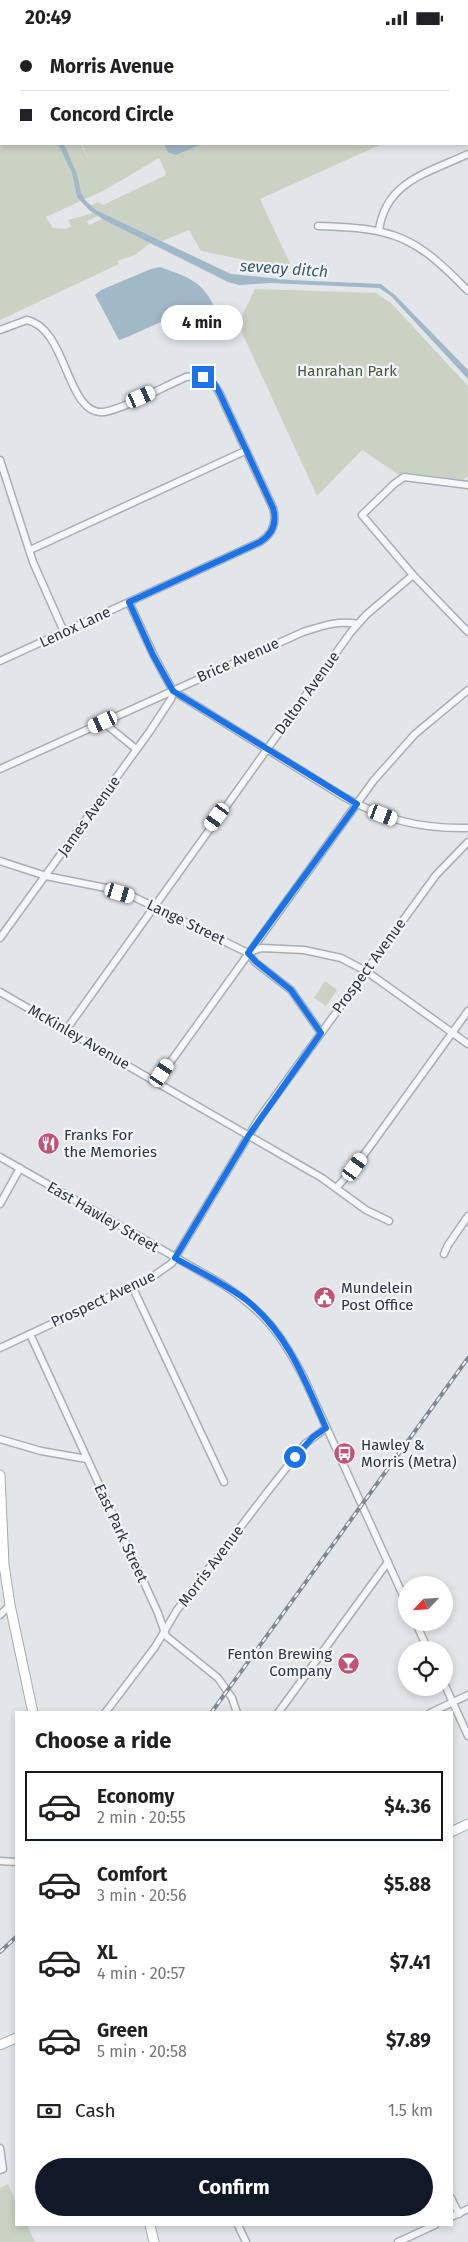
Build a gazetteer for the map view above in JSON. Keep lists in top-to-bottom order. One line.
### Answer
{"streets":{"street":["Lenox Lane","Brice Avenue","Dalton Avenue","James Avenue","Lange Street","Prospect Avenue","McKinley Avenue","East Hawley Street","East Park Street","Morris Avenue"]},"crossings":[["Brice Avenue","Dalton Avenue"],["Brice Avenue","James Avenue"],["Dalton Avenue","Lange Street"],["Dalton Avenue","McKinley Avenue"],["James Avenue","Lange Street"],["Lange Street","Prospect Avenue"],["Prospect Avenue","McKinley Avenue"],["Prospect Avenue","East Hawley Street"],["Prospect Avenue","East Park Street"],["East Hawley Street","Morris Avenue"],["East Park Street","Morris Avenue"]],"water":["seveay ditch"],"parks":["Hanrahan Park"],"places":{"restaurant":["Franks For the Memories"],"public building":["Mundelein Post Office"],"bus stop":["Hawley & Morris (Metra)"],"bar":["Fenton Brewing Company"]},"north":"bottom left","page":{"status":"20:49","banner":["Morris Avenue","Concord Circle"],"bubble":"4 min","heading":"Choose a ride","list":[{"name":"Economy","note":"2 min · 20:55","value":"$4.36"},{"name":"Comfort","note":"3 min · 20:56","value":"$5.88"},{"name":"XL","note":"4 min · 20:57","value":"$7.41"},{"name":"Green","note":"5 min · 20:58","value":"$7.89"}],"pay":["Cash","1.5 km"],"buttons":"Confirm"}}
